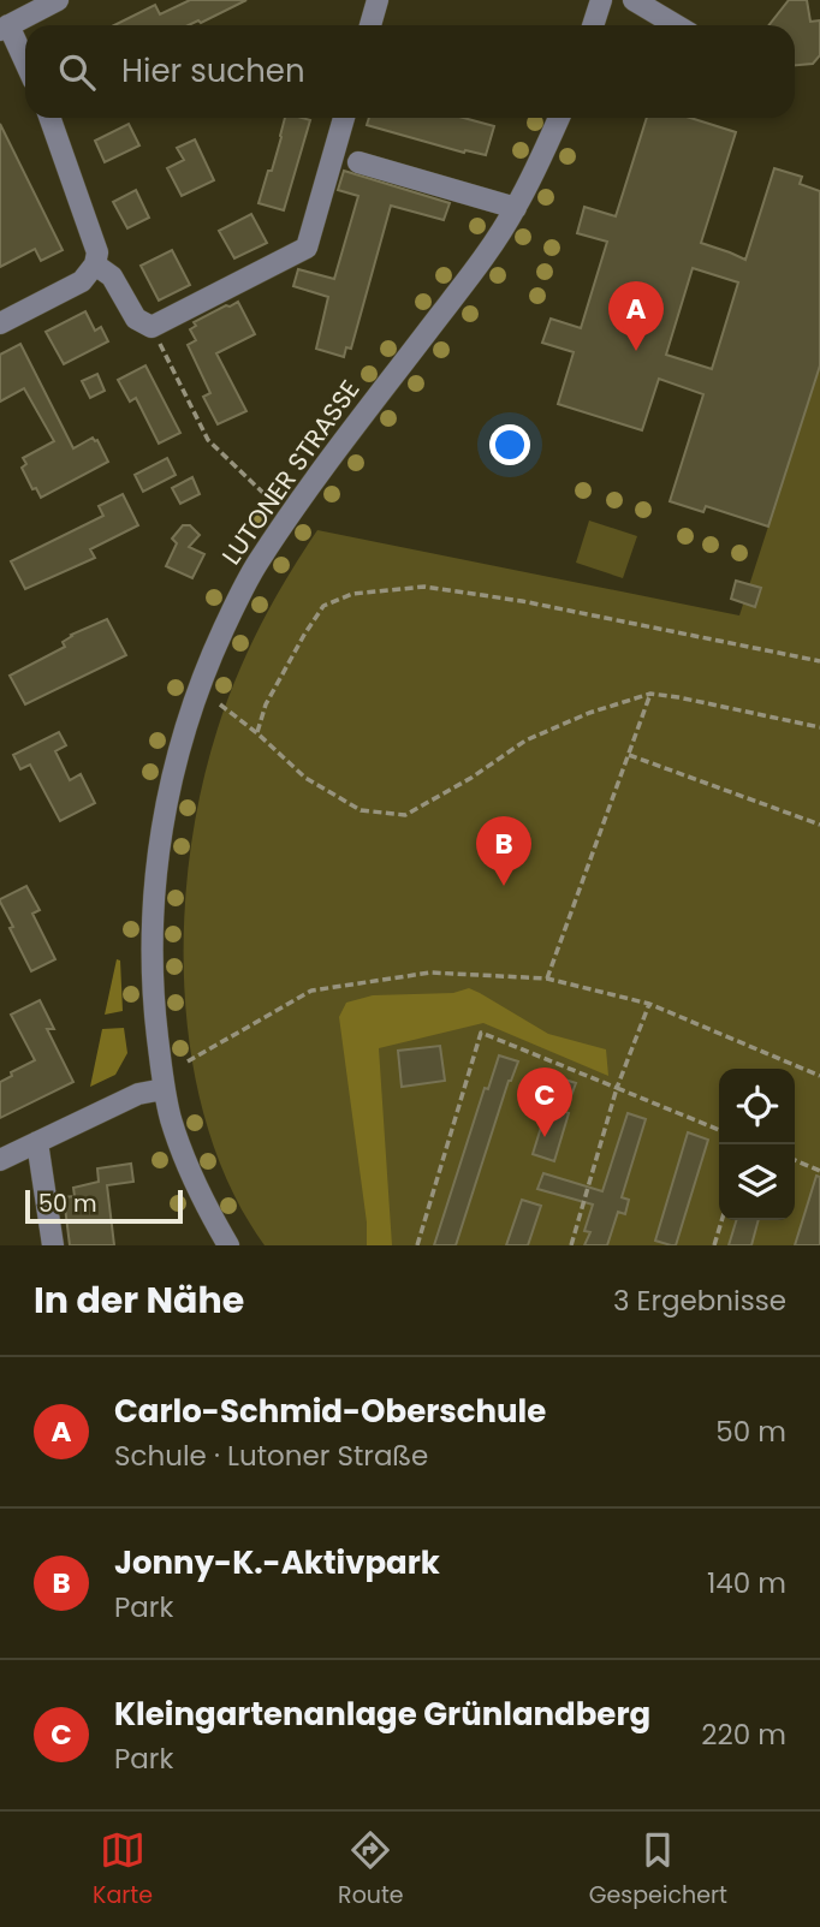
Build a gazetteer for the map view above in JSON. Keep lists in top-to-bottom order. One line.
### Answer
{"streets":{"street":["LUTONER STRASSE"]},"scale_bar":"50 m","page":{"search":"Hier suchen","pins":["A","B","C"],"scale":"50 m","heading":["In der Nähe","3 Ergebnisse"],"list":[{"mark":"A","name":"Carlo-Schmid-Oberschule","note":"Schule · Lutoner Straße","value":"50 m"},{"mark":"B","name":"Jonny-K.-Aktivpark","note":"Park","value":"140 m"},{"mark":"C","name":"Kleingartenanlage Grünlandberg","note":"Park","value":"220 m"}],"nav":["Karte","Route","Gespeichert"]}}
